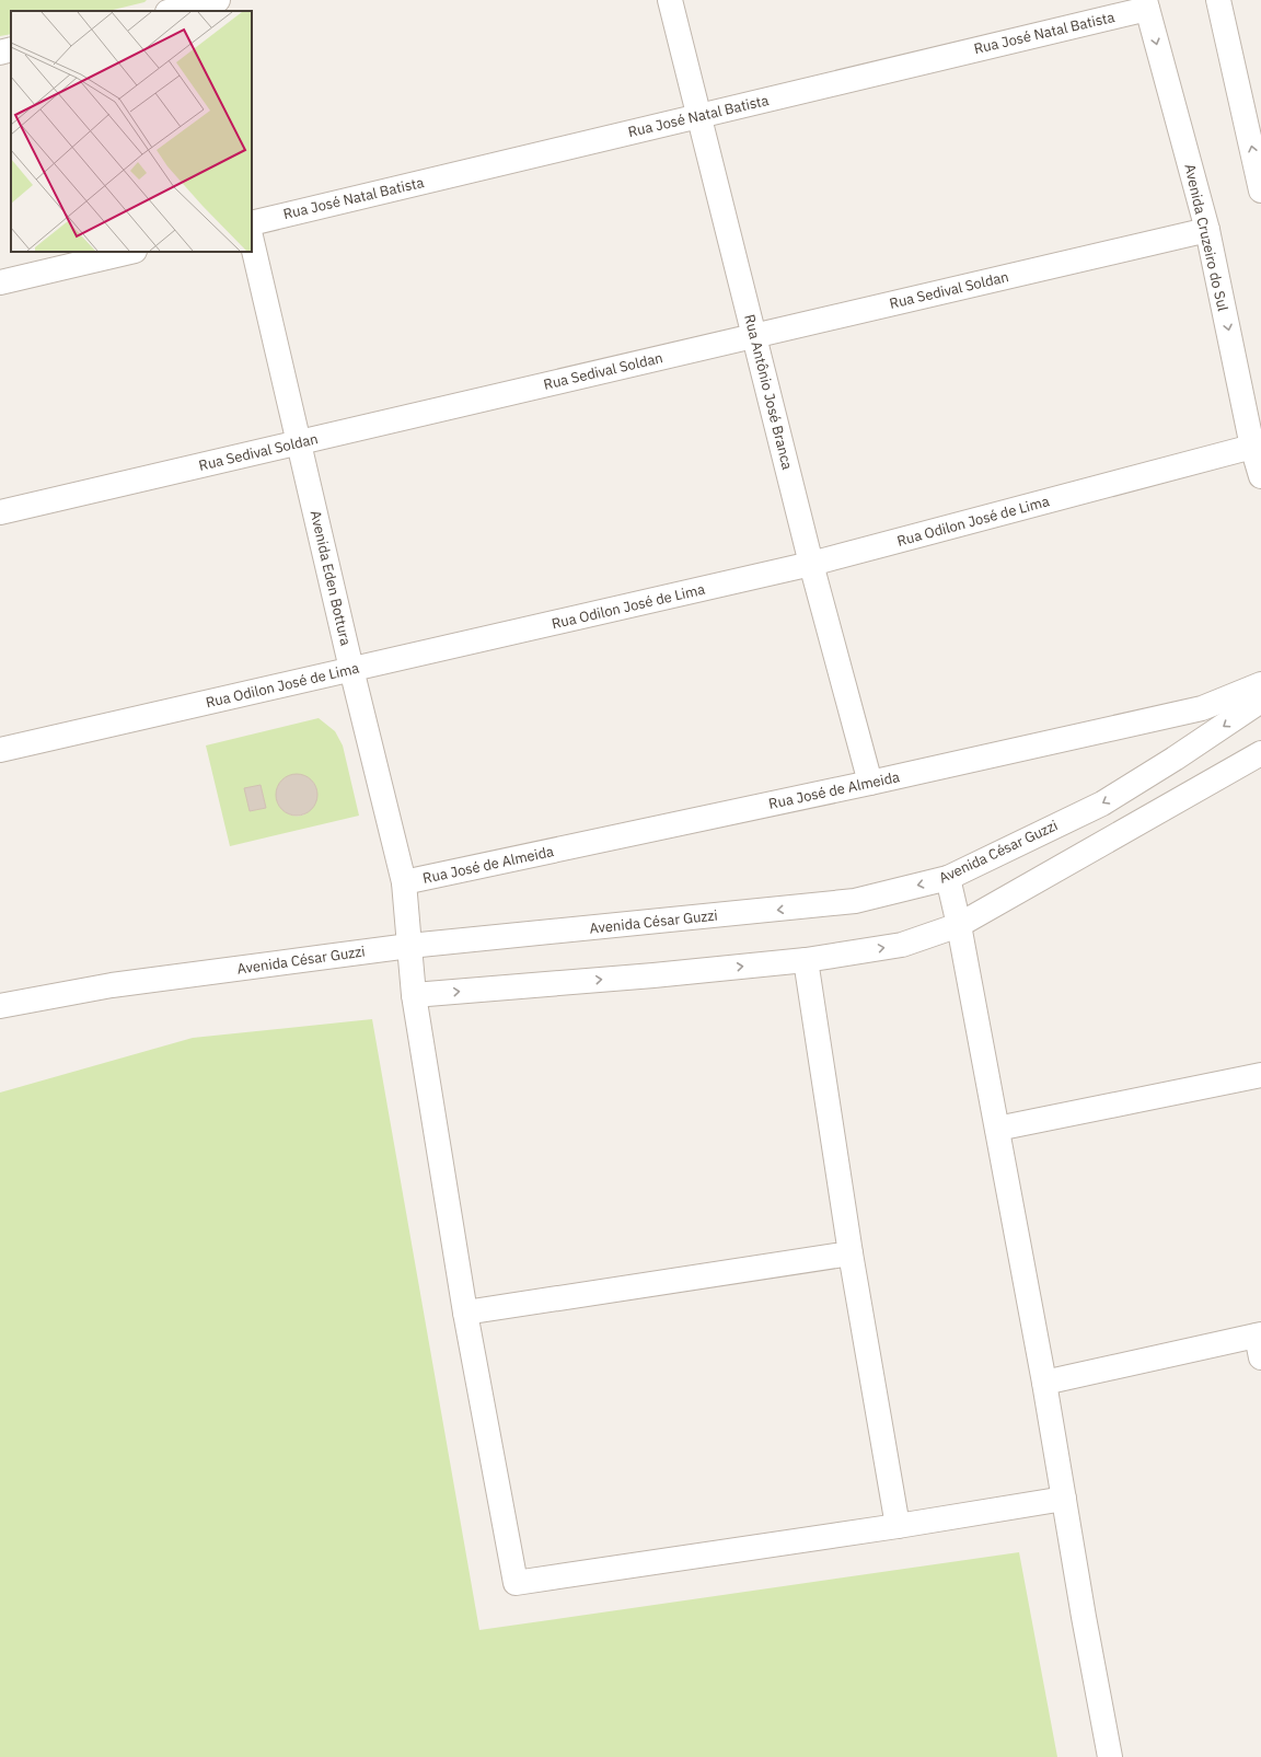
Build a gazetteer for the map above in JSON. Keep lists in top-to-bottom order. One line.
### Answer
{"streets":{"street":["Rua José Natal Batista","Avenida Cruzeiro do Sul","Rua Sedival Soldan","Rua Antônio José Branca","Rua Odilon José de Lima","Avenida Eden Bottura","Rua José de Almeida","Avenida César Guzzi"]},"crossings":[["Rua José Natal Batista","Avenida Cruzeiro do Sul"],["Rua José Natal Batista","Rua Antônio José Branca"],["Avenida Cruzeiro do Sul","Rua Sedival Soldan"],["Avenida Cruzeiro do Sul","Rua Odilon José de Lima"],["Rua Sedival Soldan","Rua Antônio José Branca"],["Rua Sedival Soldan","Avenida Eden Bottura"],["Rua Antônio José Branca","Rua Odilon José de Lima"],["Rua Antônio José Branca","Rua José de Almeida"],["Rua Odilon José de Lima","Avenida Eden Bottura"],["Avenida Eden Bottura","Rua José de Almeida"],["Avenida Eden Bottura","Avenida César Guzzi"]]}
